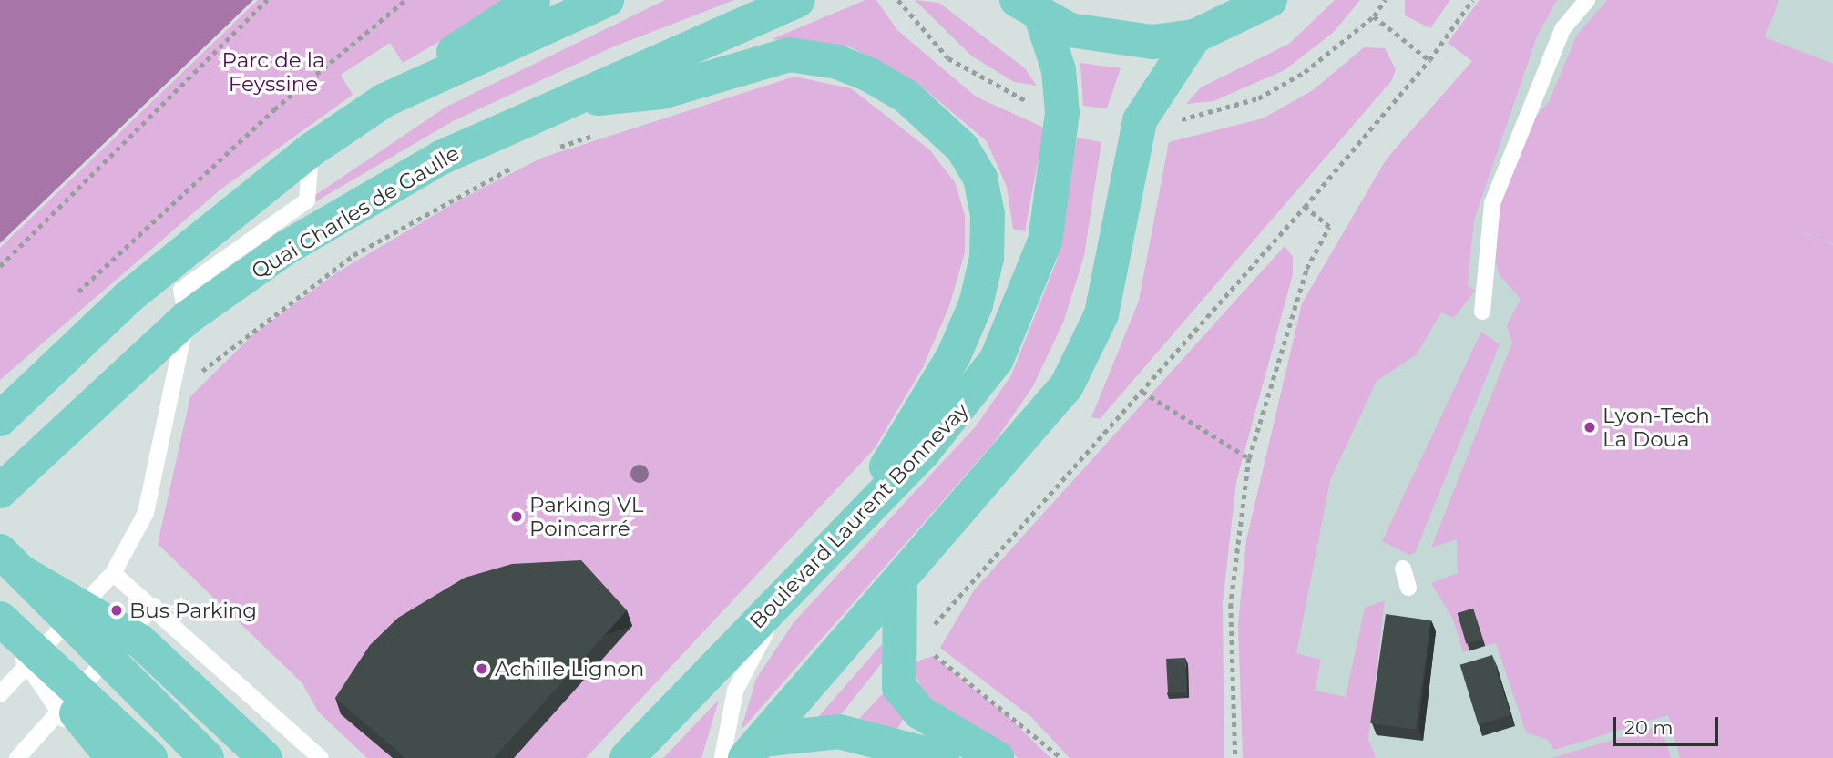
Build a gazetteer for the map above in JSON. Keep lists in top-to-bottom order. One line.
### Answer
{"streets":{"main road":["Quai Charles de Gaulle","Boulevard Laurent Bonnevay"]},"parks":["Parc de la Feyssine"],"places":["Lyon-Tech La Doua","Parking VL Poincarré","Bus Parking","Achille Lignon"],"scale_bar":"20 m"}
